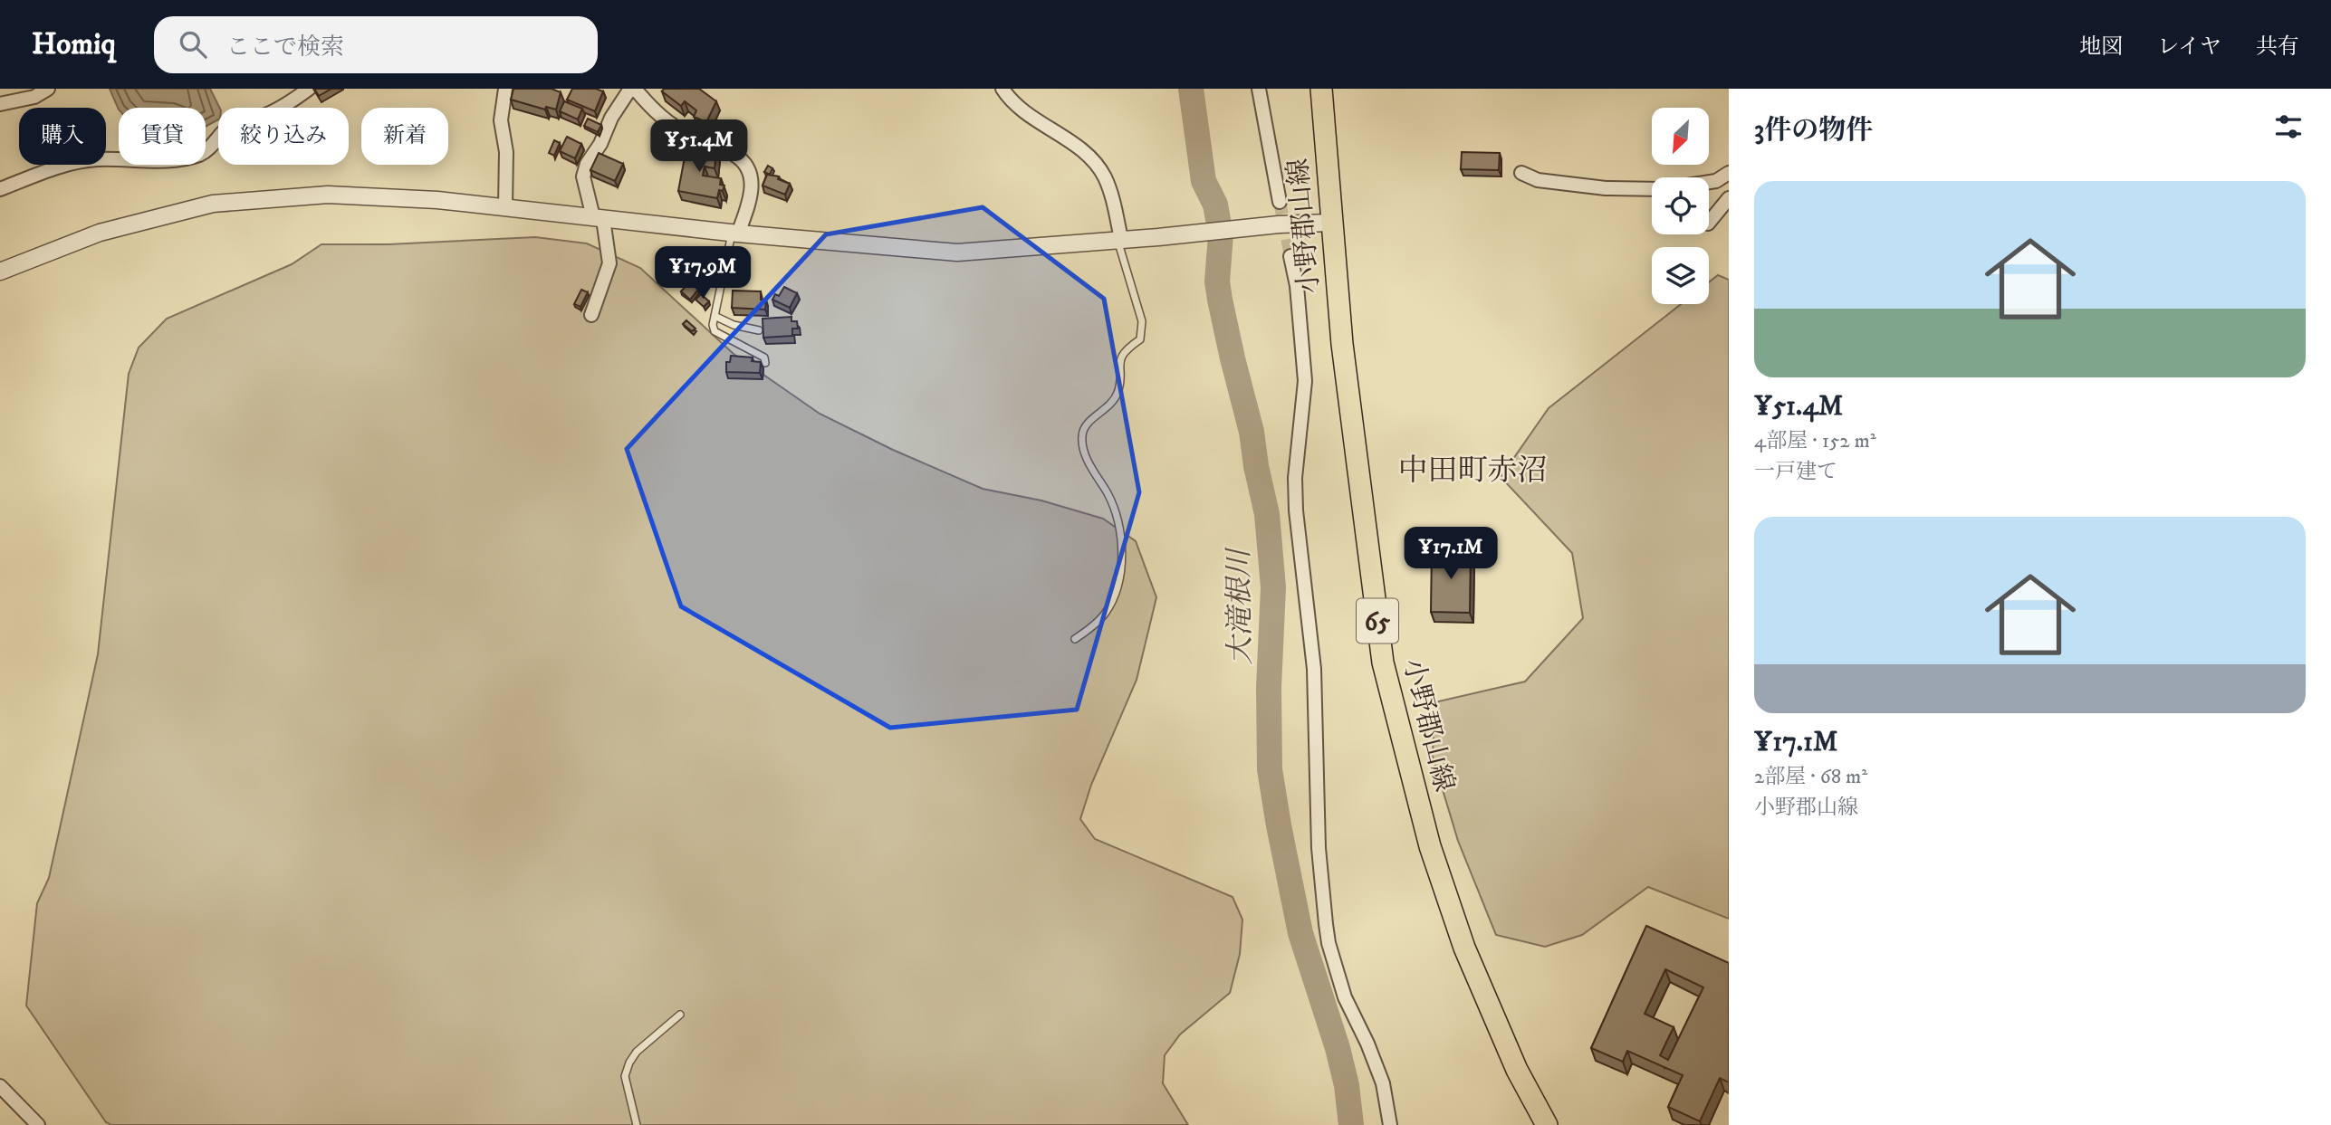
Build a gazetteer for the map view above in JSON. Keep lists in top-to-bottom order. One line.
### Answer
{"streets":{"main road":["小野郡山線","65"]},"districts":["中田町赤沼"],"water":["大滝根川"],"north":"bottom left","page":{"header":"Homiq","search":"ここで検索","nav":["地図","レイヤ","共有"],"heading":"3件の物件","chip":["購入","賃貸","絞り込み","新着"],"price":["¥51.4M","¥17.9M","¥17.1M"],"list":[{"name":"¥51.4M","note":"4部屋 · 152 m² · 一戸建て"},{"name":"¥17.1M","note":"2部屋 · 68 m² · 小野郡山線"}]}}
